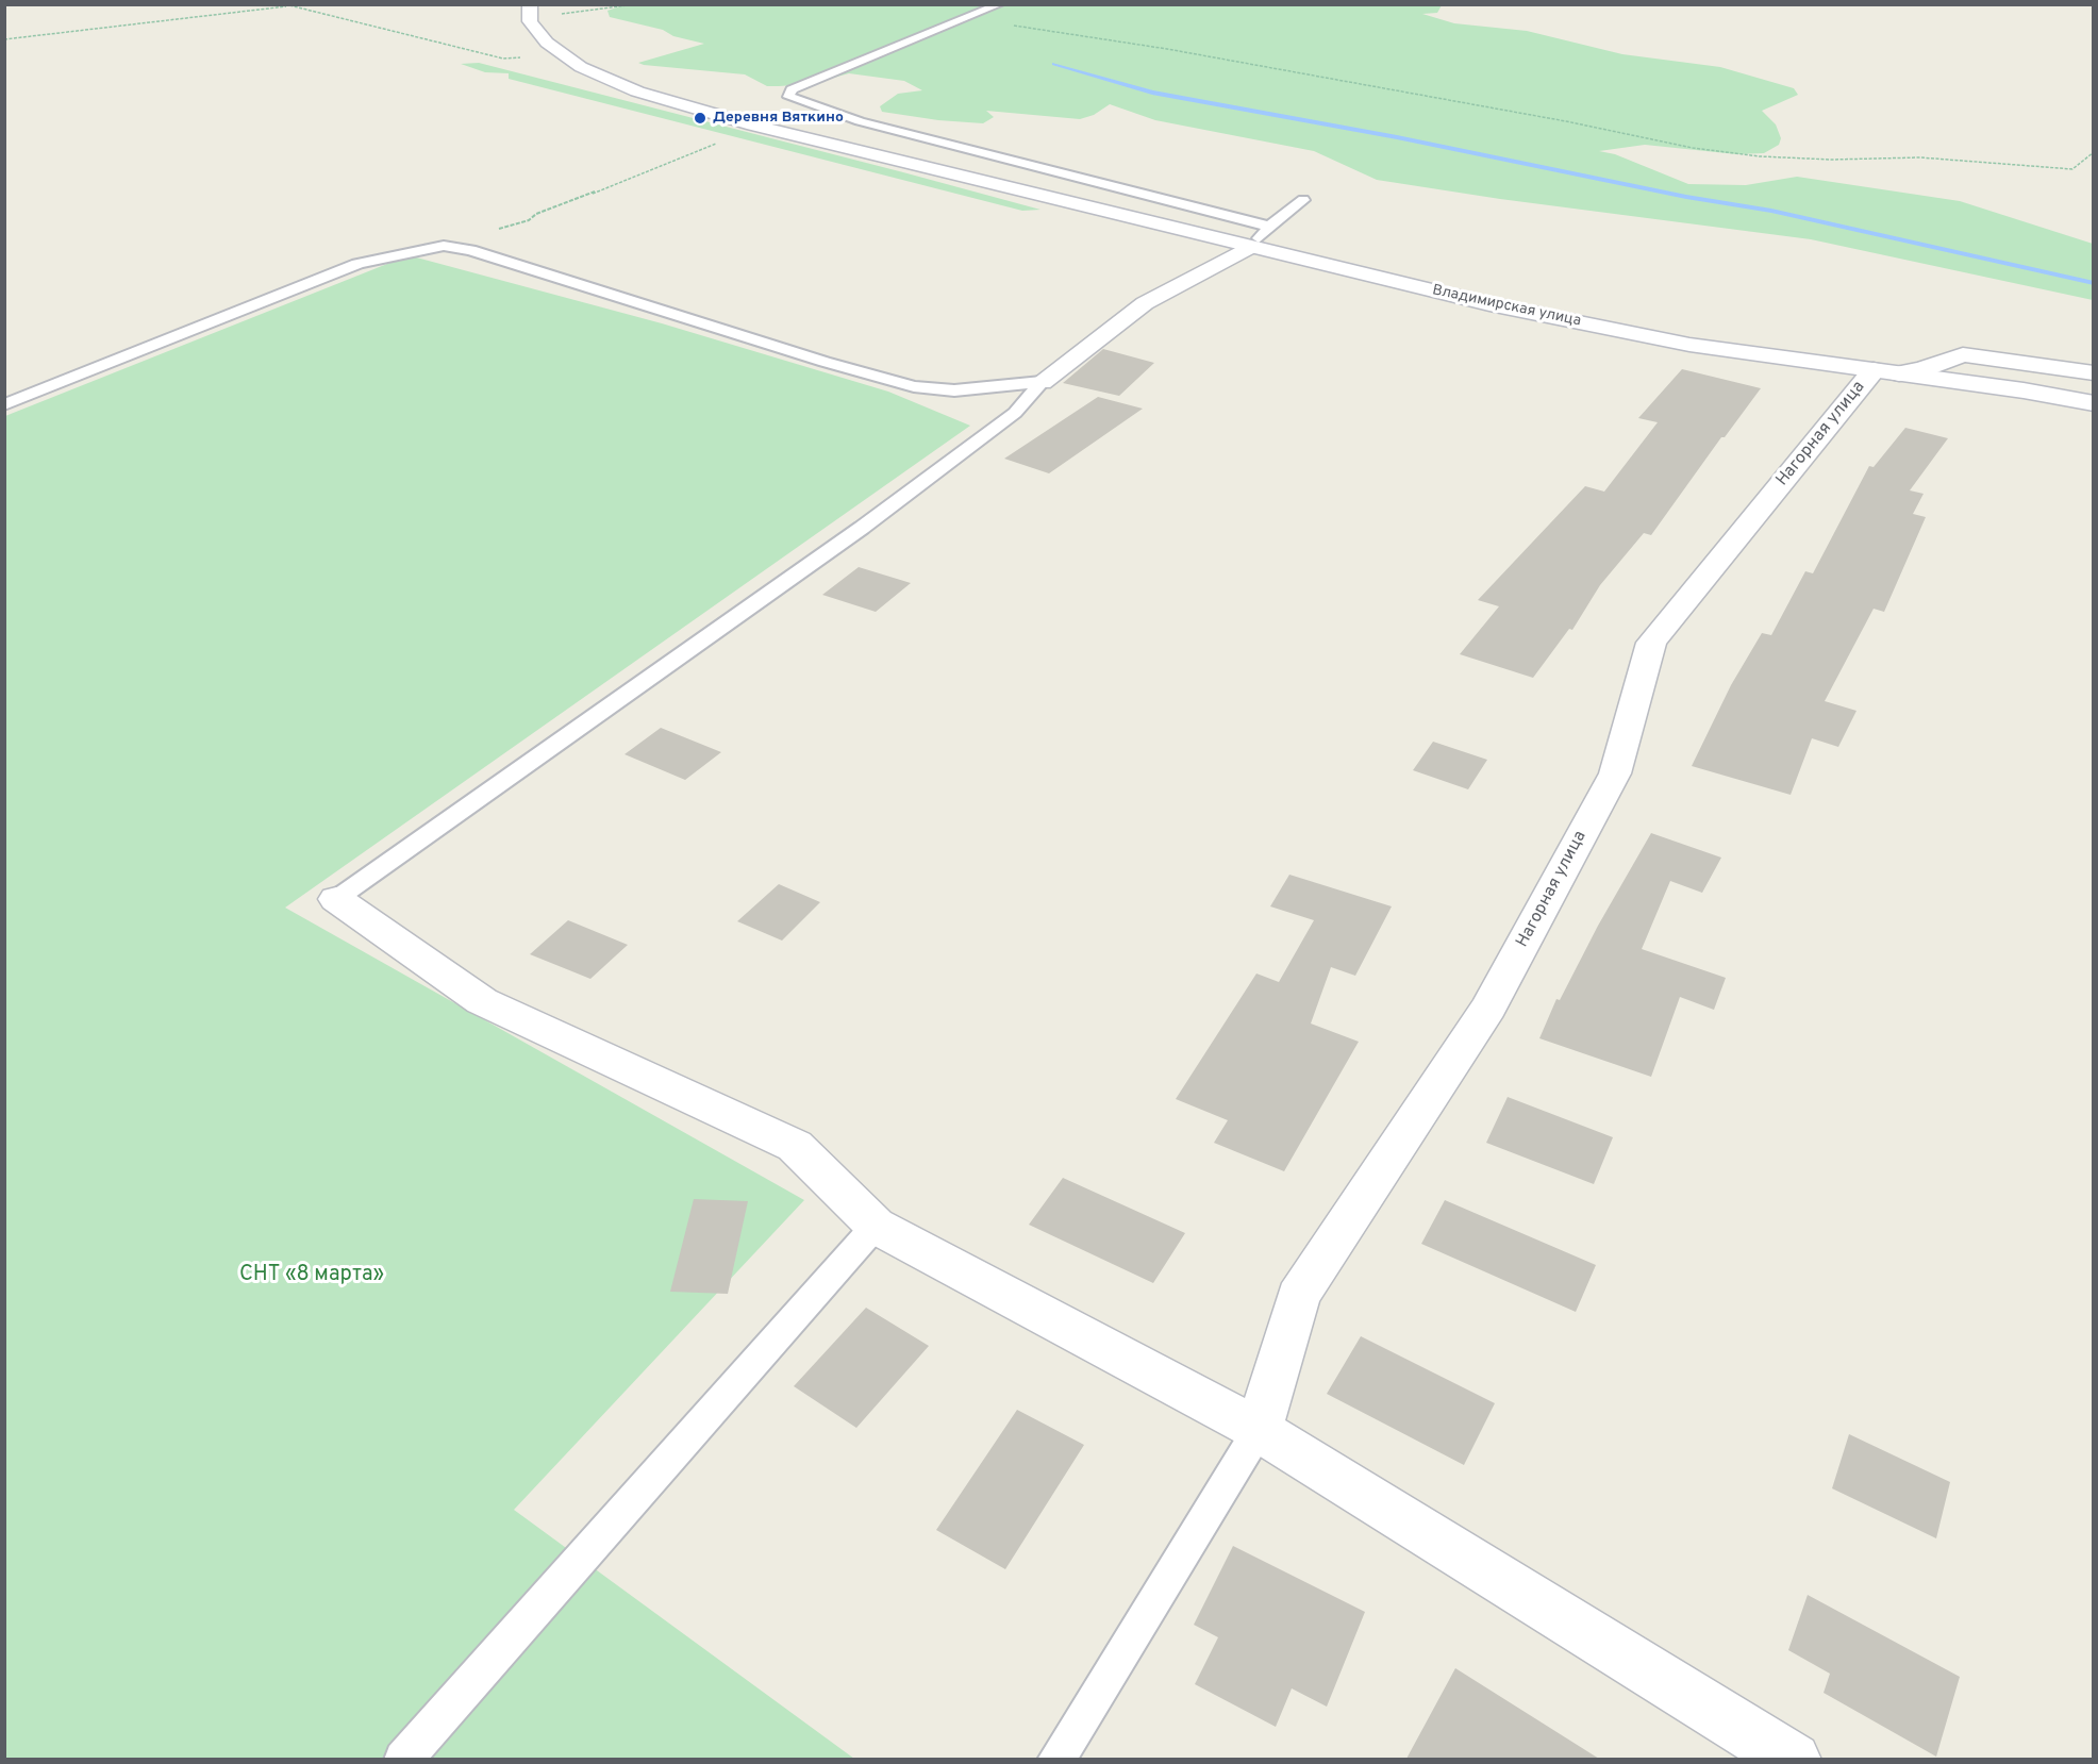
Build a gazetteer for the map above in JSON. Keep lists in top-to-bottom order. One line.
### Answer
{"streets":{"street":["Владимирская улица","Нагорная улица"]},"crossings":[["Владимирская улица","Нагорная улица"]],"parks":["СНТ «8 марта»"],"places":["Деревня Вяткино"]}
